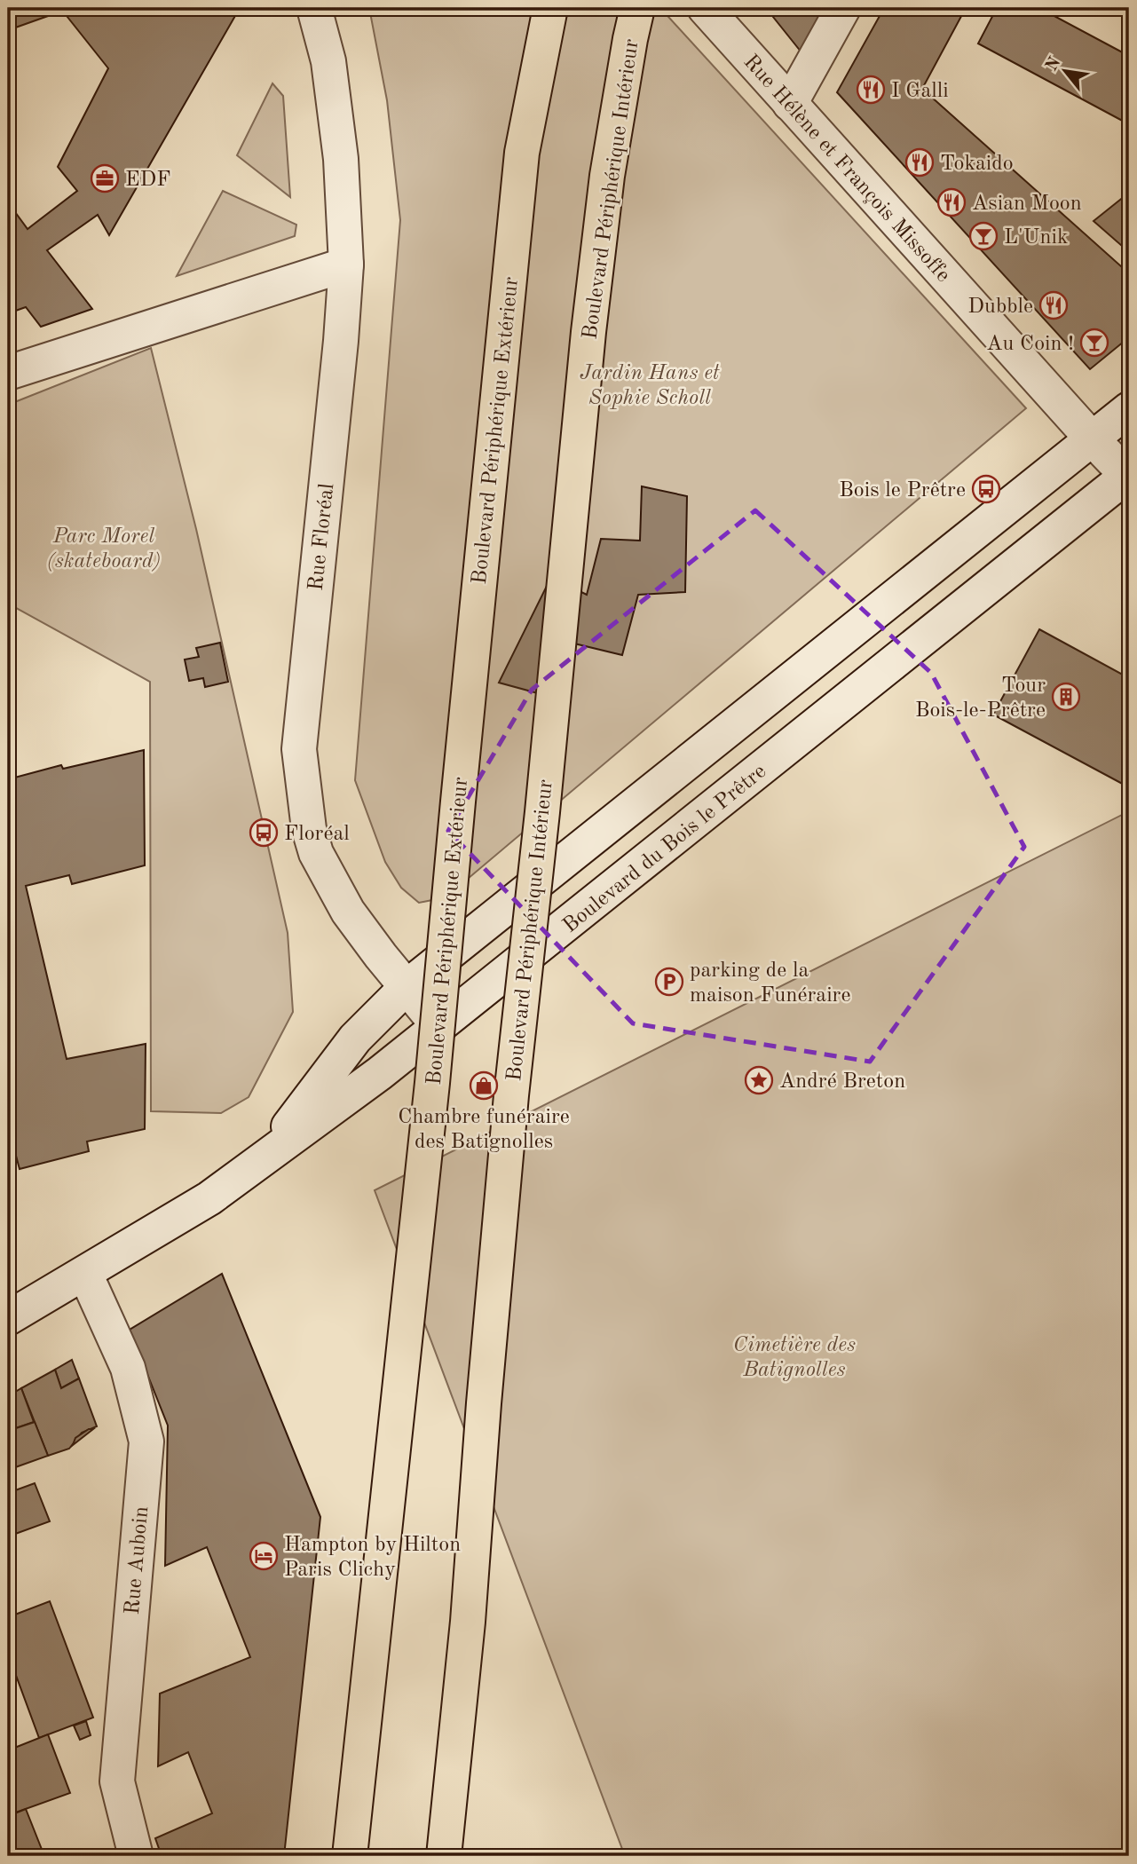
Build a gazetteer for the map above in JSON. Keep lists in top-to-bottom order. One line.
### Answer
{"streets":{"highway":["Boulevard Périphérique Intérieur","Boulevard Périphérique Extérieur"],"street":["Rue Hélène et François Missoffe","Rue Floréal","Boulevard du Bois le Prêtre","Rue Auboin"]},"crossings":[["Rue Hélène et François Missoffe","Boulevard du Bois le Prêtre"],["Rue Floréal","Boulevard du Bois le Prêtre"]],"parks":["Jardin Hans et Sophie Scholl","Parc Morel (skateboard)","Cimetière des Batignolles"],"places":{"restaurant":["I Galli","Tokaido","Asian Moon","Dubble"],"office":["EDF"],"bar":["L'Unik","Au Coin !"],"bus stop":["Bois le Prêtre","Floréal"],"building":["Tour Bois-le-Prêtre"],"parking":["parking de la maison Funéraire"],"place":["André Breton"],"shop":["Chambre funéraire des Batignolles"],"hotel":["Hampton by Hilton Paris Clichy"]},"north":"top left"}
